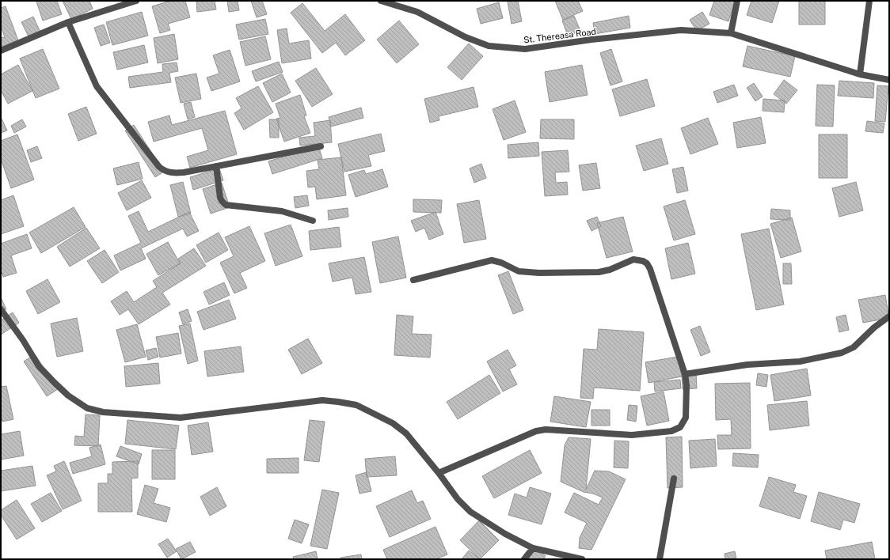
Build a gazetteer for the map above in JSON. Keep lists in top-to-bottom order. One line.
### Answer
{"streets":{"street":["St. Thereasa Road"]}}
